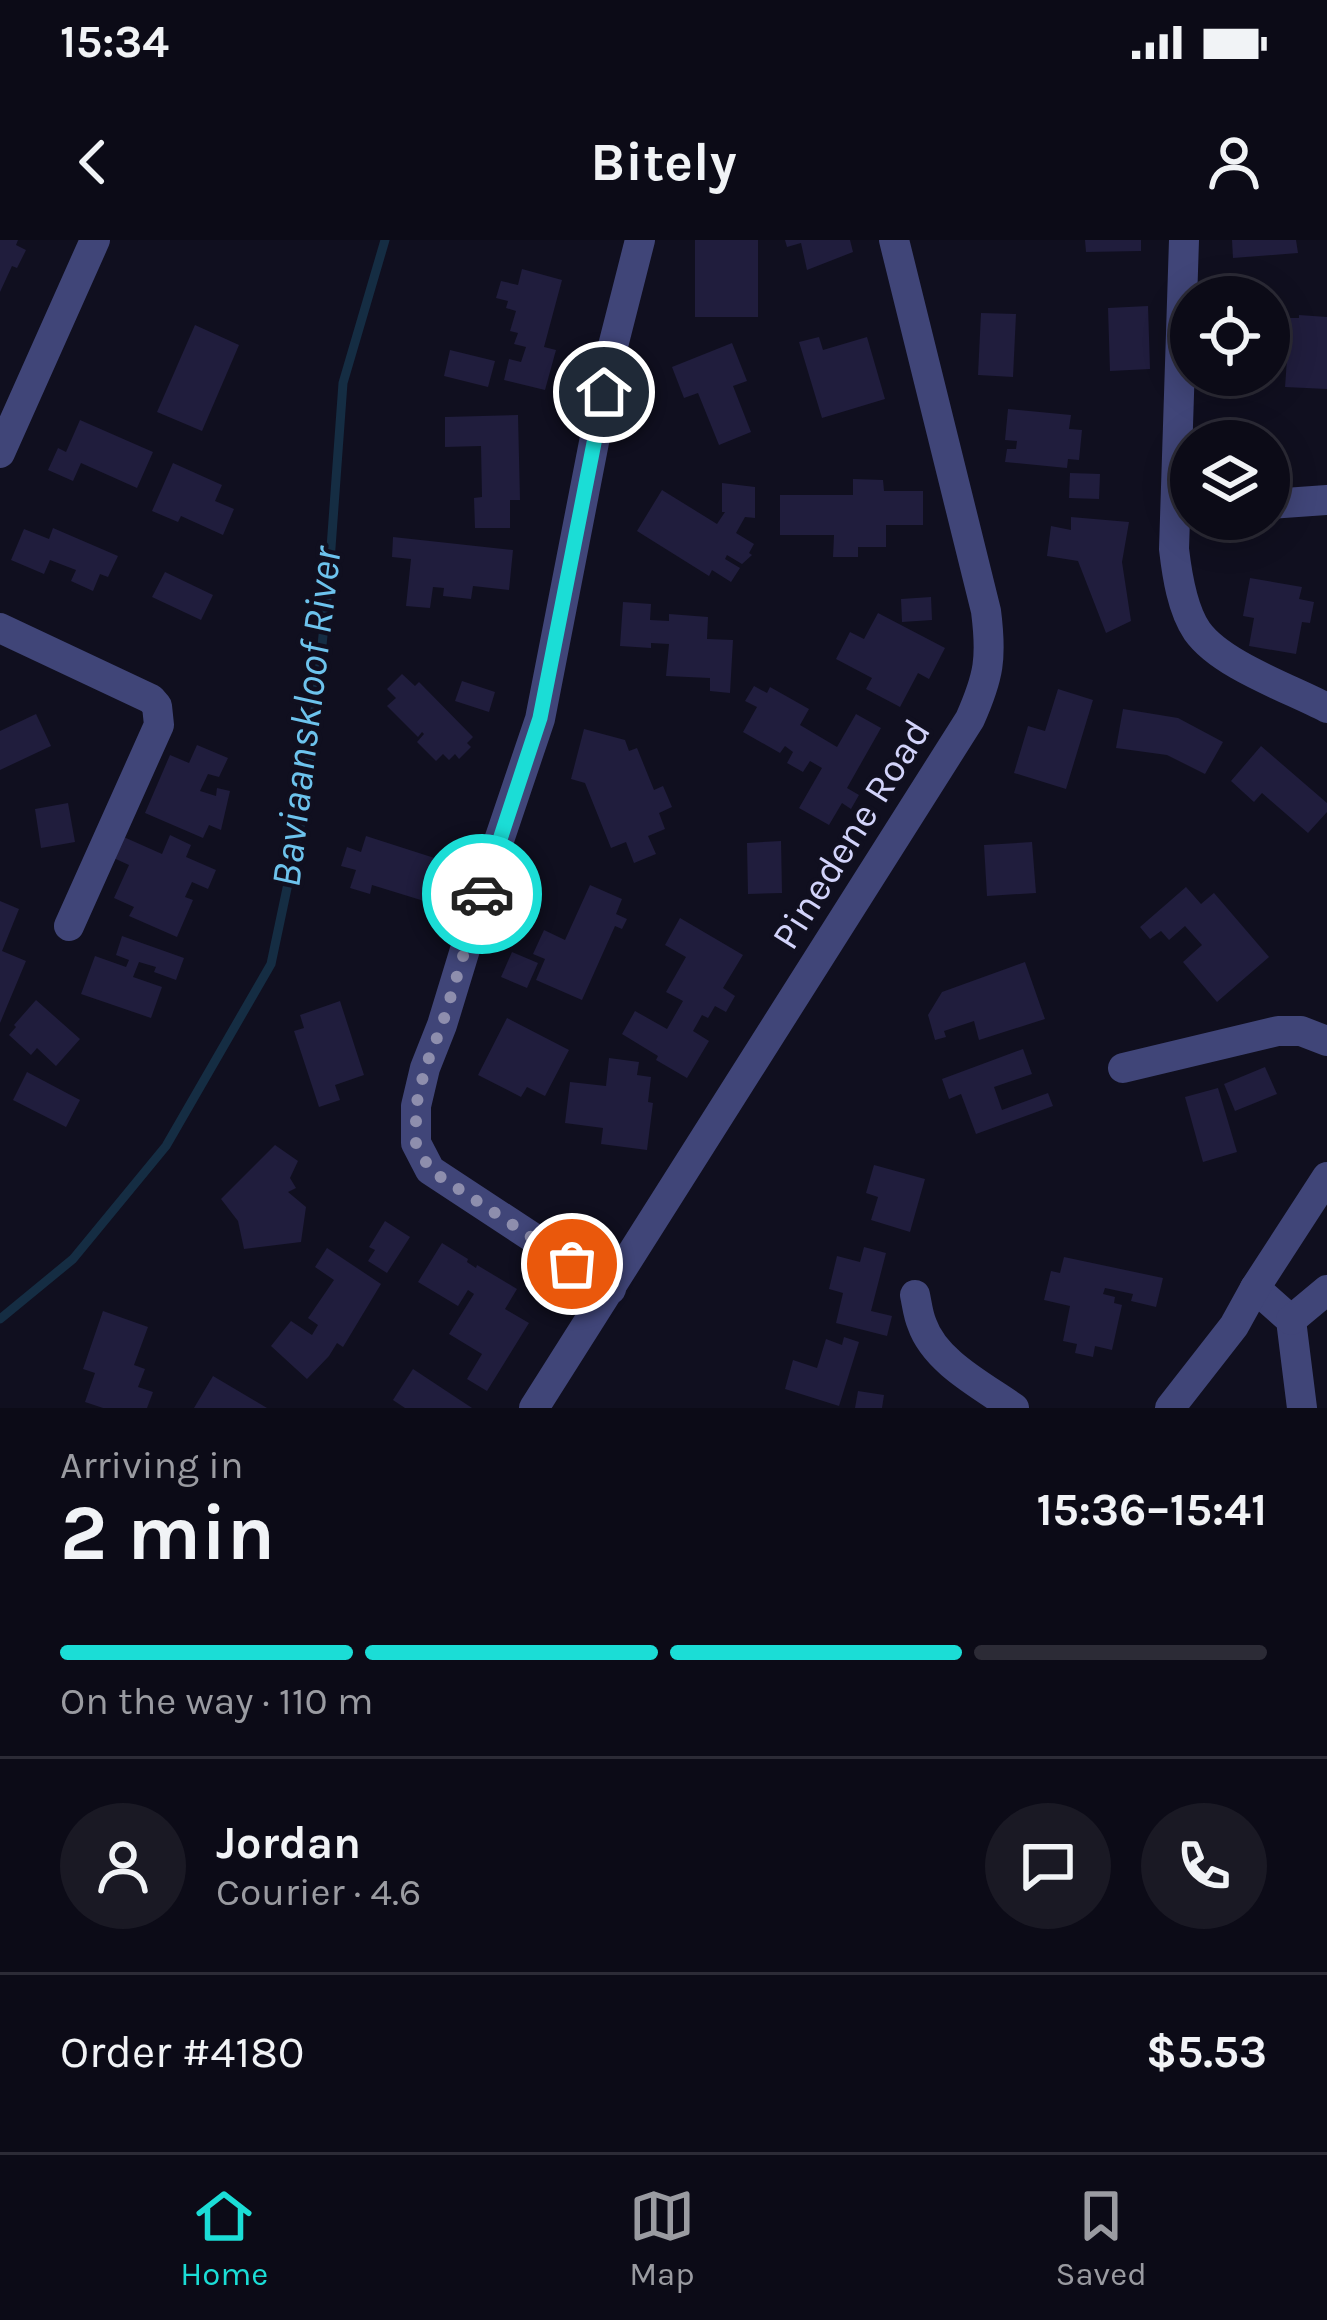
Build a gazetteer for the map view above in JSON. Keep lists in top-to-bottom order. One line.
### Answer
{"streets":{"street":["Pinedene Road"]},"water":["Baviaanskloof River"],"page":{"status":"15:34","header":"Bitely","heading":["2 min","Arriving in","15:36–15:41"],"panel":["Jordan","Courier · 4.6","Order #4180","$5.53"],"bar":"On the way · 110 m","tabs":["Home","Map","Saved"]}}
